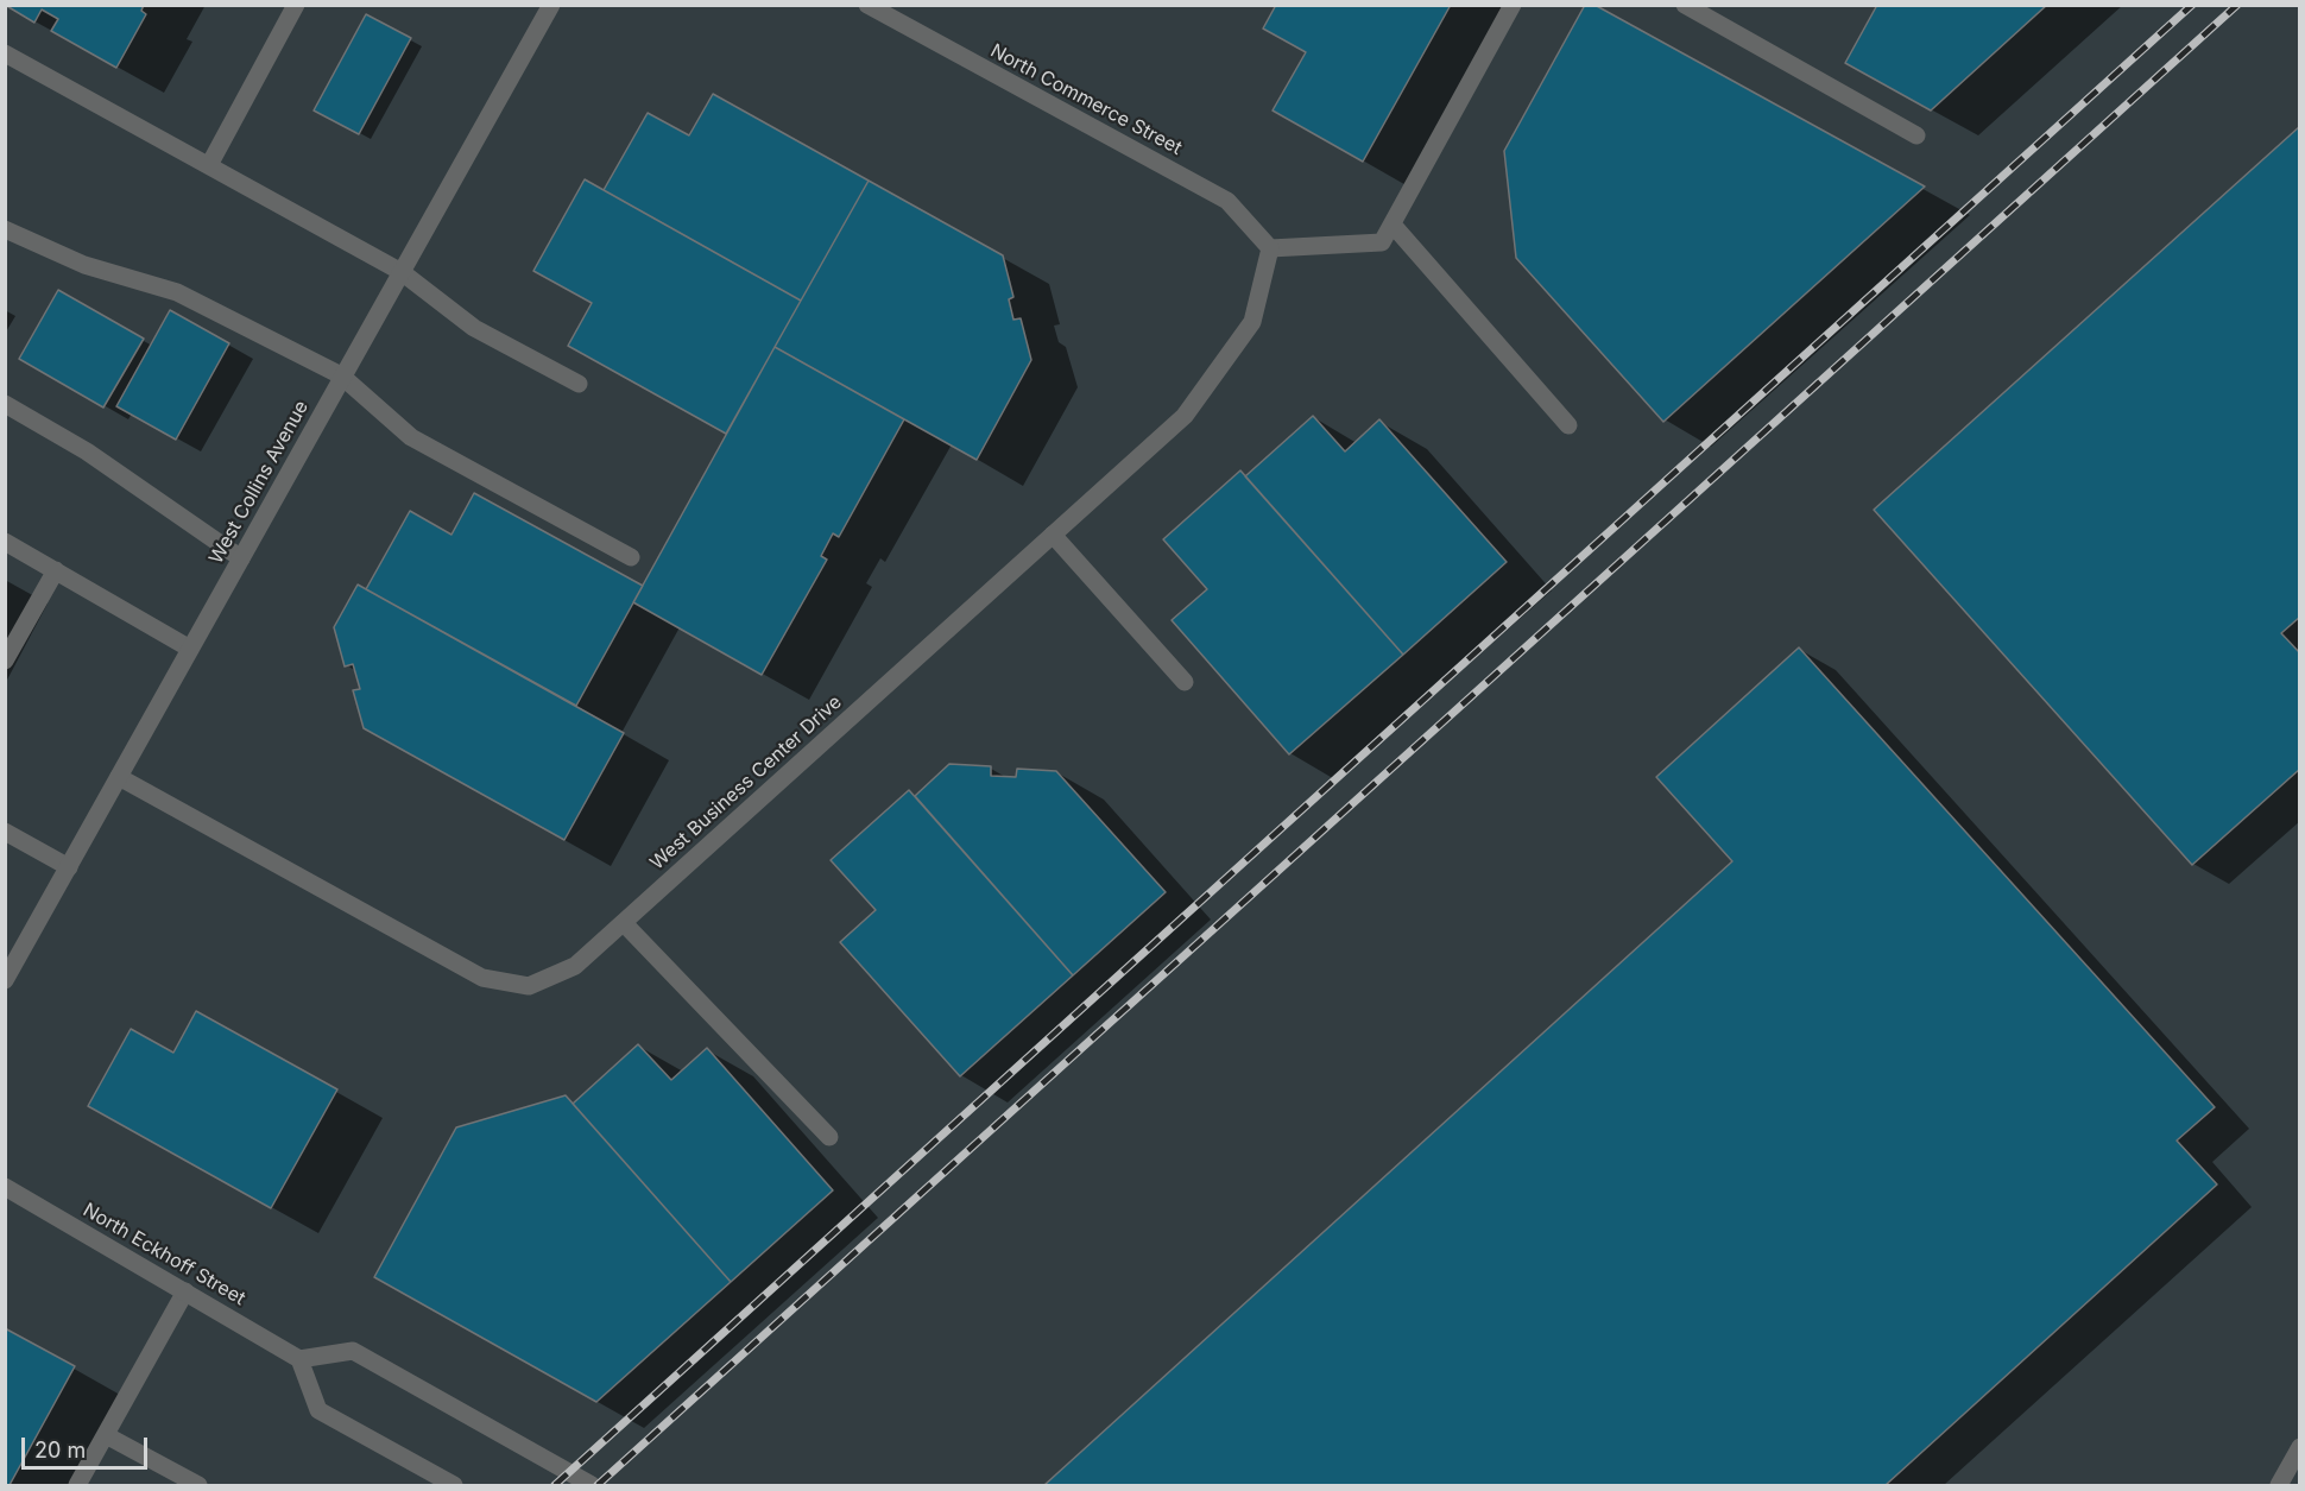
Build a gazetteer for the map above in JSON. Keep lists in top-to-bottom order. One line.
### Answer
{"streets":{"street":["North Commerce Street","West Collins Avenue","West Business Center Drive","North Eckhoff Street"]},"crossings":[["North Commerce Street","West Business Center Drive"],["West Collins Avenue","West Business Center Drive"]],"scale_bar":"20 m"}
